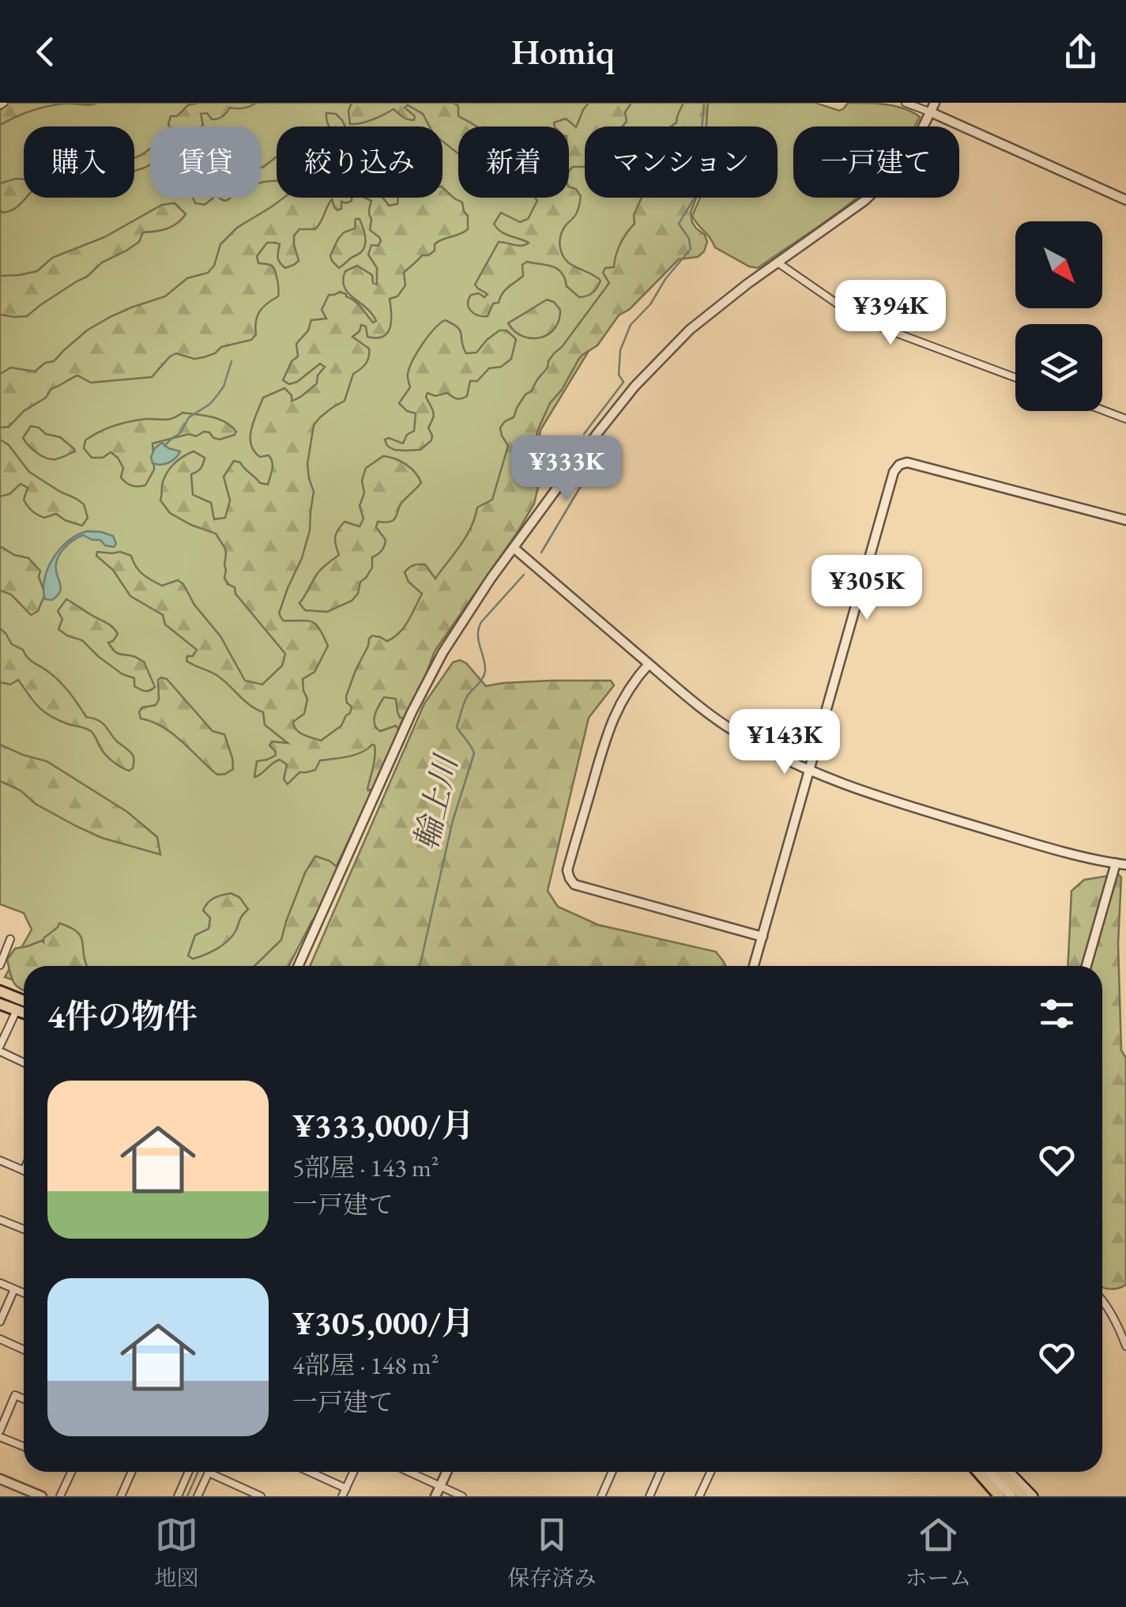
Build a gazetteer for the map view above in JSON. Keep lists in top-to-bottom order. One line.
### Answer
{"water":["輪上川"],"north":"bottom right","page":{"header":"Homiq","chip":["購入","賃貸","絞り込み","新着","マンション","一戸建て"],"price":["¥394K","¥333K","¥305K","¥143K"],"heading":"4件の物件","list":[{"name":"¥333,000/月","note":"5部屋 · 143 m² · 一戸建て"},{"name":"¥305,000/月","note":"4部屋 · 148 m² · 一戸建て"}],"tabs":["地図","保存済み","ホーム"]}}
